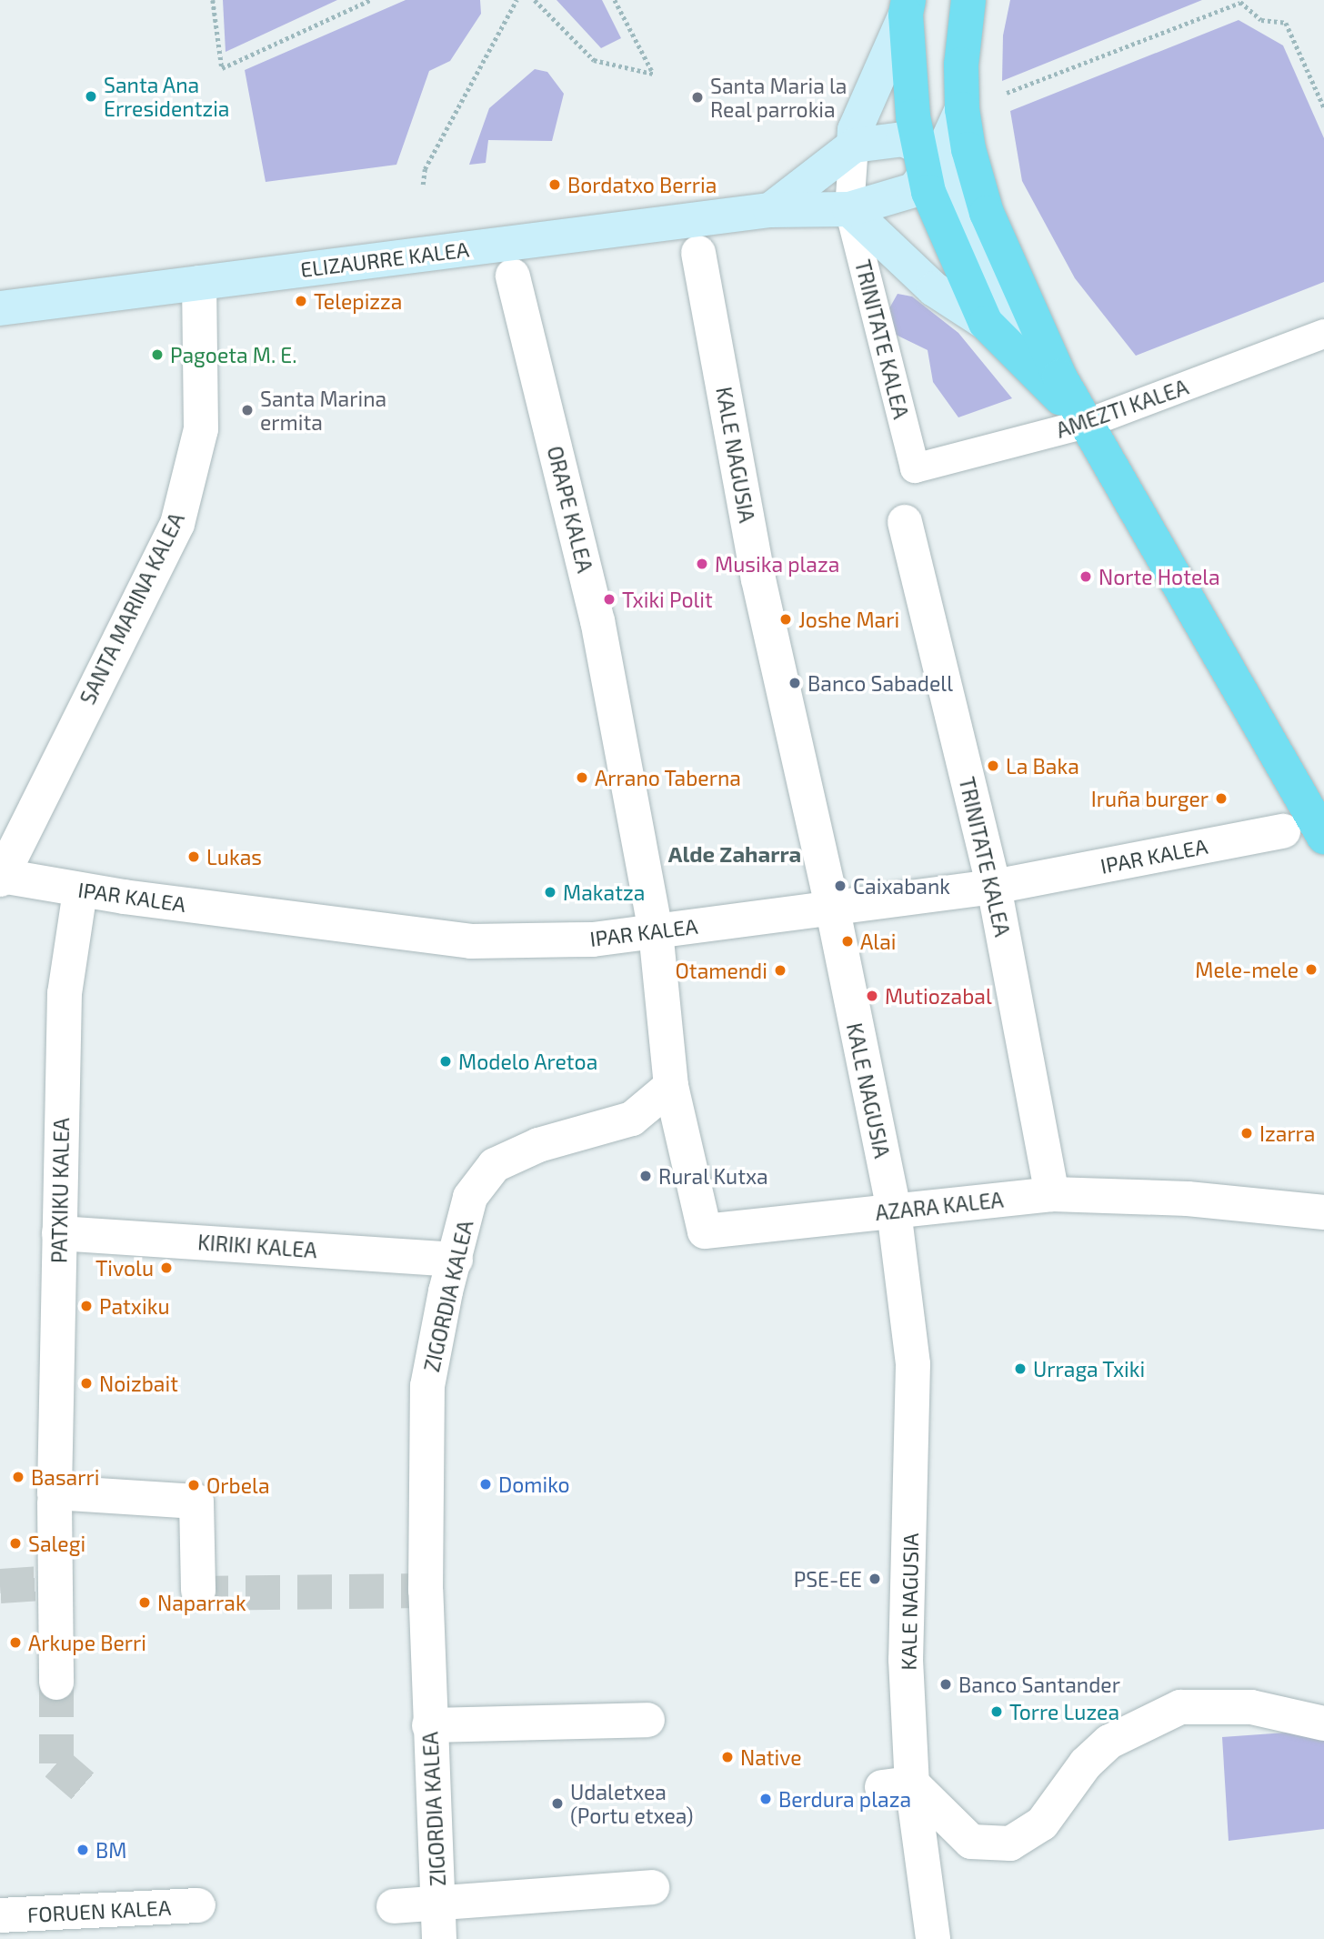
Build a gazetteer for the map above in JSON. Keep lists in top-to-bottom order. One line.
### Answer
{"streets":{"main road":["ELIZAURRE KALEA"],"street":["TRINITATE KALEA","KALE NAGUSIA","ORAPE KALEA","SANTA MARINA KALEA","IPAR KALEA","PATXIKU KALEA","AZARA KALEA","KIRIKI KALEA","ZIGORDIA KALEA","FORUEN KALEA"],"lane":["AMEZTI KALEA"]},"crossings":[["ELIZAURRE KALEA","TRINITATE KALEA"],["ELIZAURRE KALEA","SANTA MARINA KALEA"],["TRINITATE KALEA","AMEZTI KALEA"],["TRINITATE KALEA","IPAR KALEA"],["TRINITATE KALEA","AZARA KALEA"],["KALE NAGUSIA","IPAR KALEA"],["KALE NAGUSIA","AZARA KALEA"],["ORAPE KALEA","IPAR KALEA"],["SANTA MARINA KALEA","IPAR KALEA"],["IPAR KALEA","PATXIKU KALEA"],["PATXIKU KALEA","KIRIKI KALEA"],["AZARA KALEA","ZIGORDIA KALEA"],["KIRIKI KALEA","ZIGORDIA KALEA"]],"districts":["Alde Zaharra"],"places":["Santa Ana Erresidentzia","Santa Maria la Real parrokia","Bordatxo Berria","Telepizza","Pagoeta M. E.","Santa Marina ermita","Musika plaza","Norte Hotela","Txiki Polit","Joshe Mari","Banco Sabadell","La Baka","Arrano Taberna","Iruña burger","Lukas","Caixabank","Makatza","Alai","Mele-mele","Otamendi","Mutiozabal","Modelo Aretoa","Izarra","Rural Kutxa","Tivolu","Patxiku","Urraga Txiki","Noizbait","Basarri","Domiko","Orbela","Salegi","PSE-EE","Naparrak","Arkupe Berri","Banco Santander","Torre Luzea","Native","Berdura plaza","Udaletxea (Portu etxea)","BM"]}
